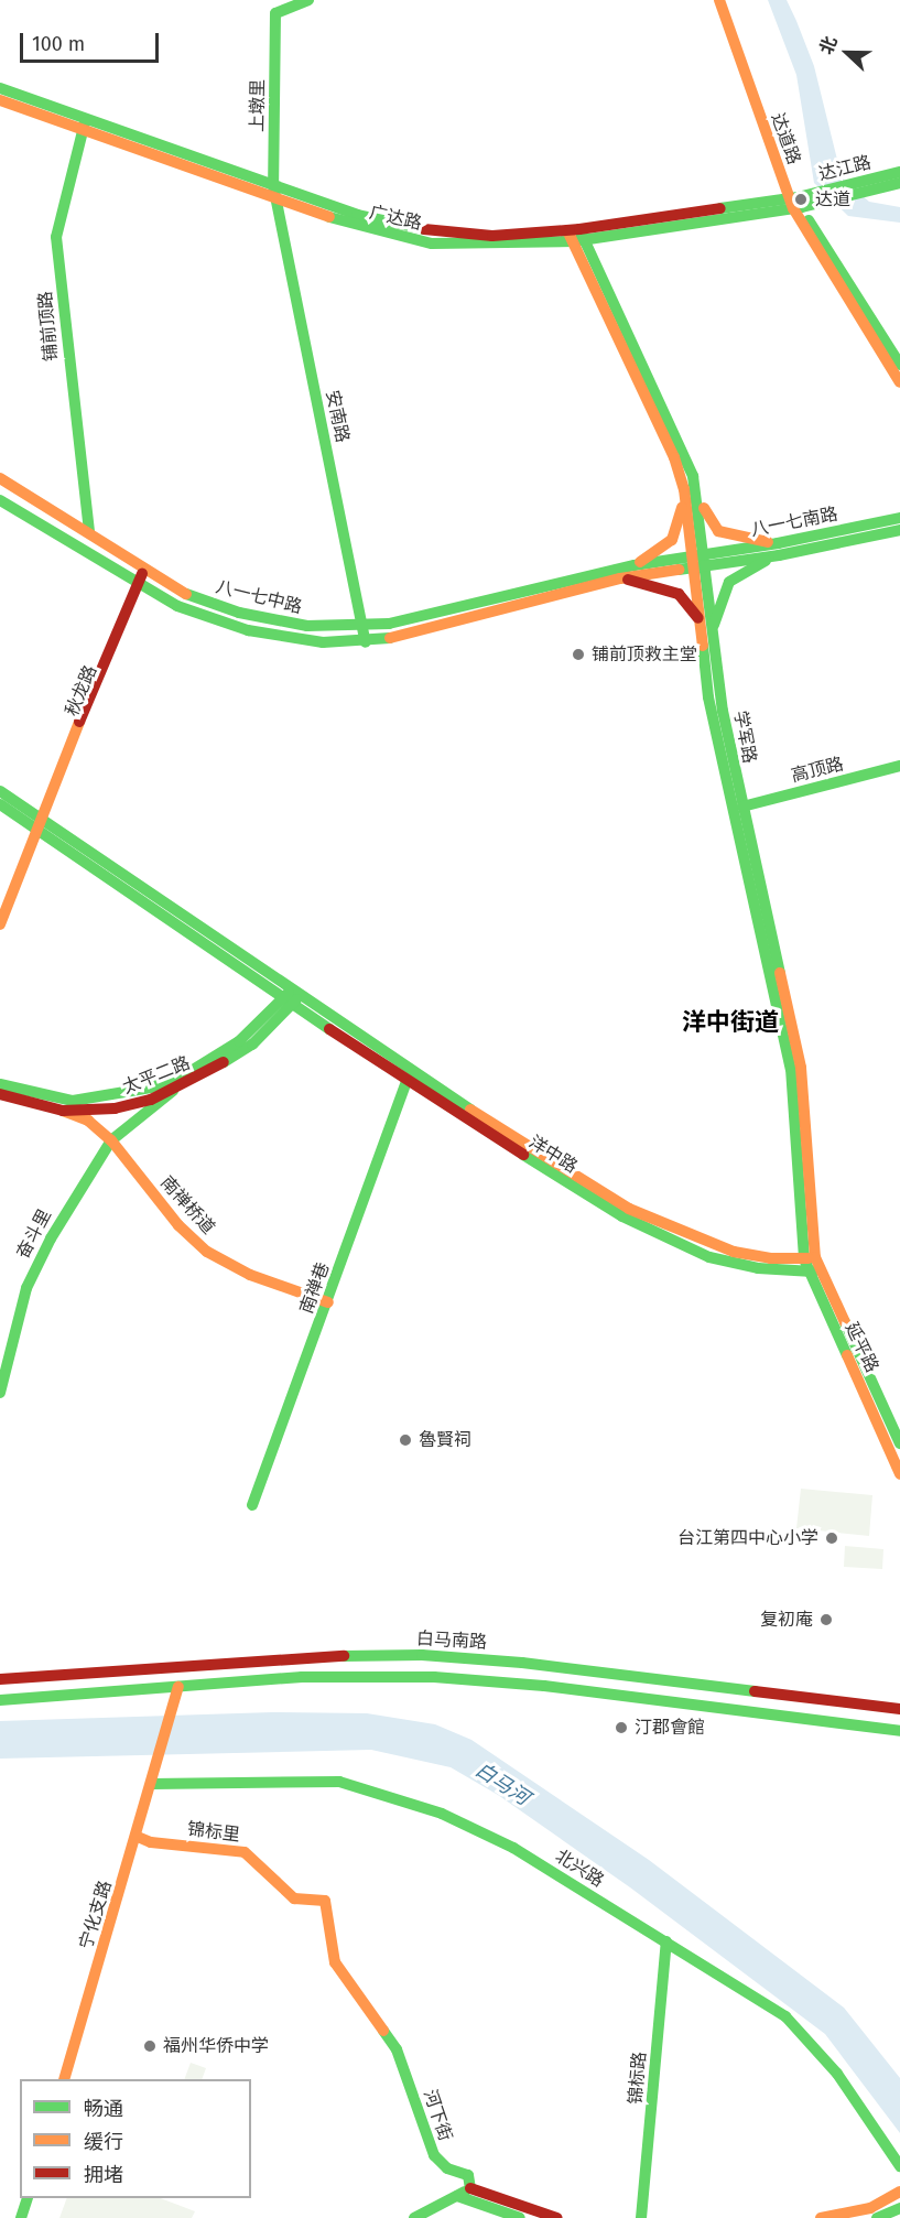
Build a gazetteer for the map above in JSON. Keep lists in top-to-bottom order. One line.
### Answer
{"streets":{"main road":["上墩里","达道路","达江路","广达路","铺前顶路","安南路","八一七南路","八一七中路","秋龙路","学军路","高顶路","太平二路","洋中路","南禅桥道","奋斗里","南禅巷","延平路","白马南路","锦标里","北兴路","宁化支路","锦标路","河下街"]},"crossings":[["上墩里","广达路"],["上墩里","安南路"],["达道路","达江路"],["达道路","广达路"],["达江路","广达路"],["广达路","铺前顶路"],["广达路","安南路"],["广达路","学军路"],["铺前顶路","八一七中路"],["安南路","八一七中路"],["八一七南路","八一七中路"],["八一七南路","学军路"],["八一七中路","秋龙路"],["八一七中路","学军路"],["学军路","高顶路"],["学军路","洋中路"],["学军路","延平路"],["太平二路","洋中路"],["太平二路","南禅桥道"],["洋中路","南禅巷"],["洋中路","延平路"],["南禅桥道","奋斗里"],["南禅桥道","南禅巷"],["锦标里","宁化支路"],["锦标里","河下街"],["北兴路","宁化支路"],["北兴路","锦标路"]],"districts":["洋中街道"],"water":["白马河"],"places":["达道","铺前顶救主堂","魯賢祠","台江第四中心小学","复初庵","汀郡會館","福州华侨中学"],"legend":["畅通","缓行","拥堵"],"scale_bar":"100 m","north":"left"}
